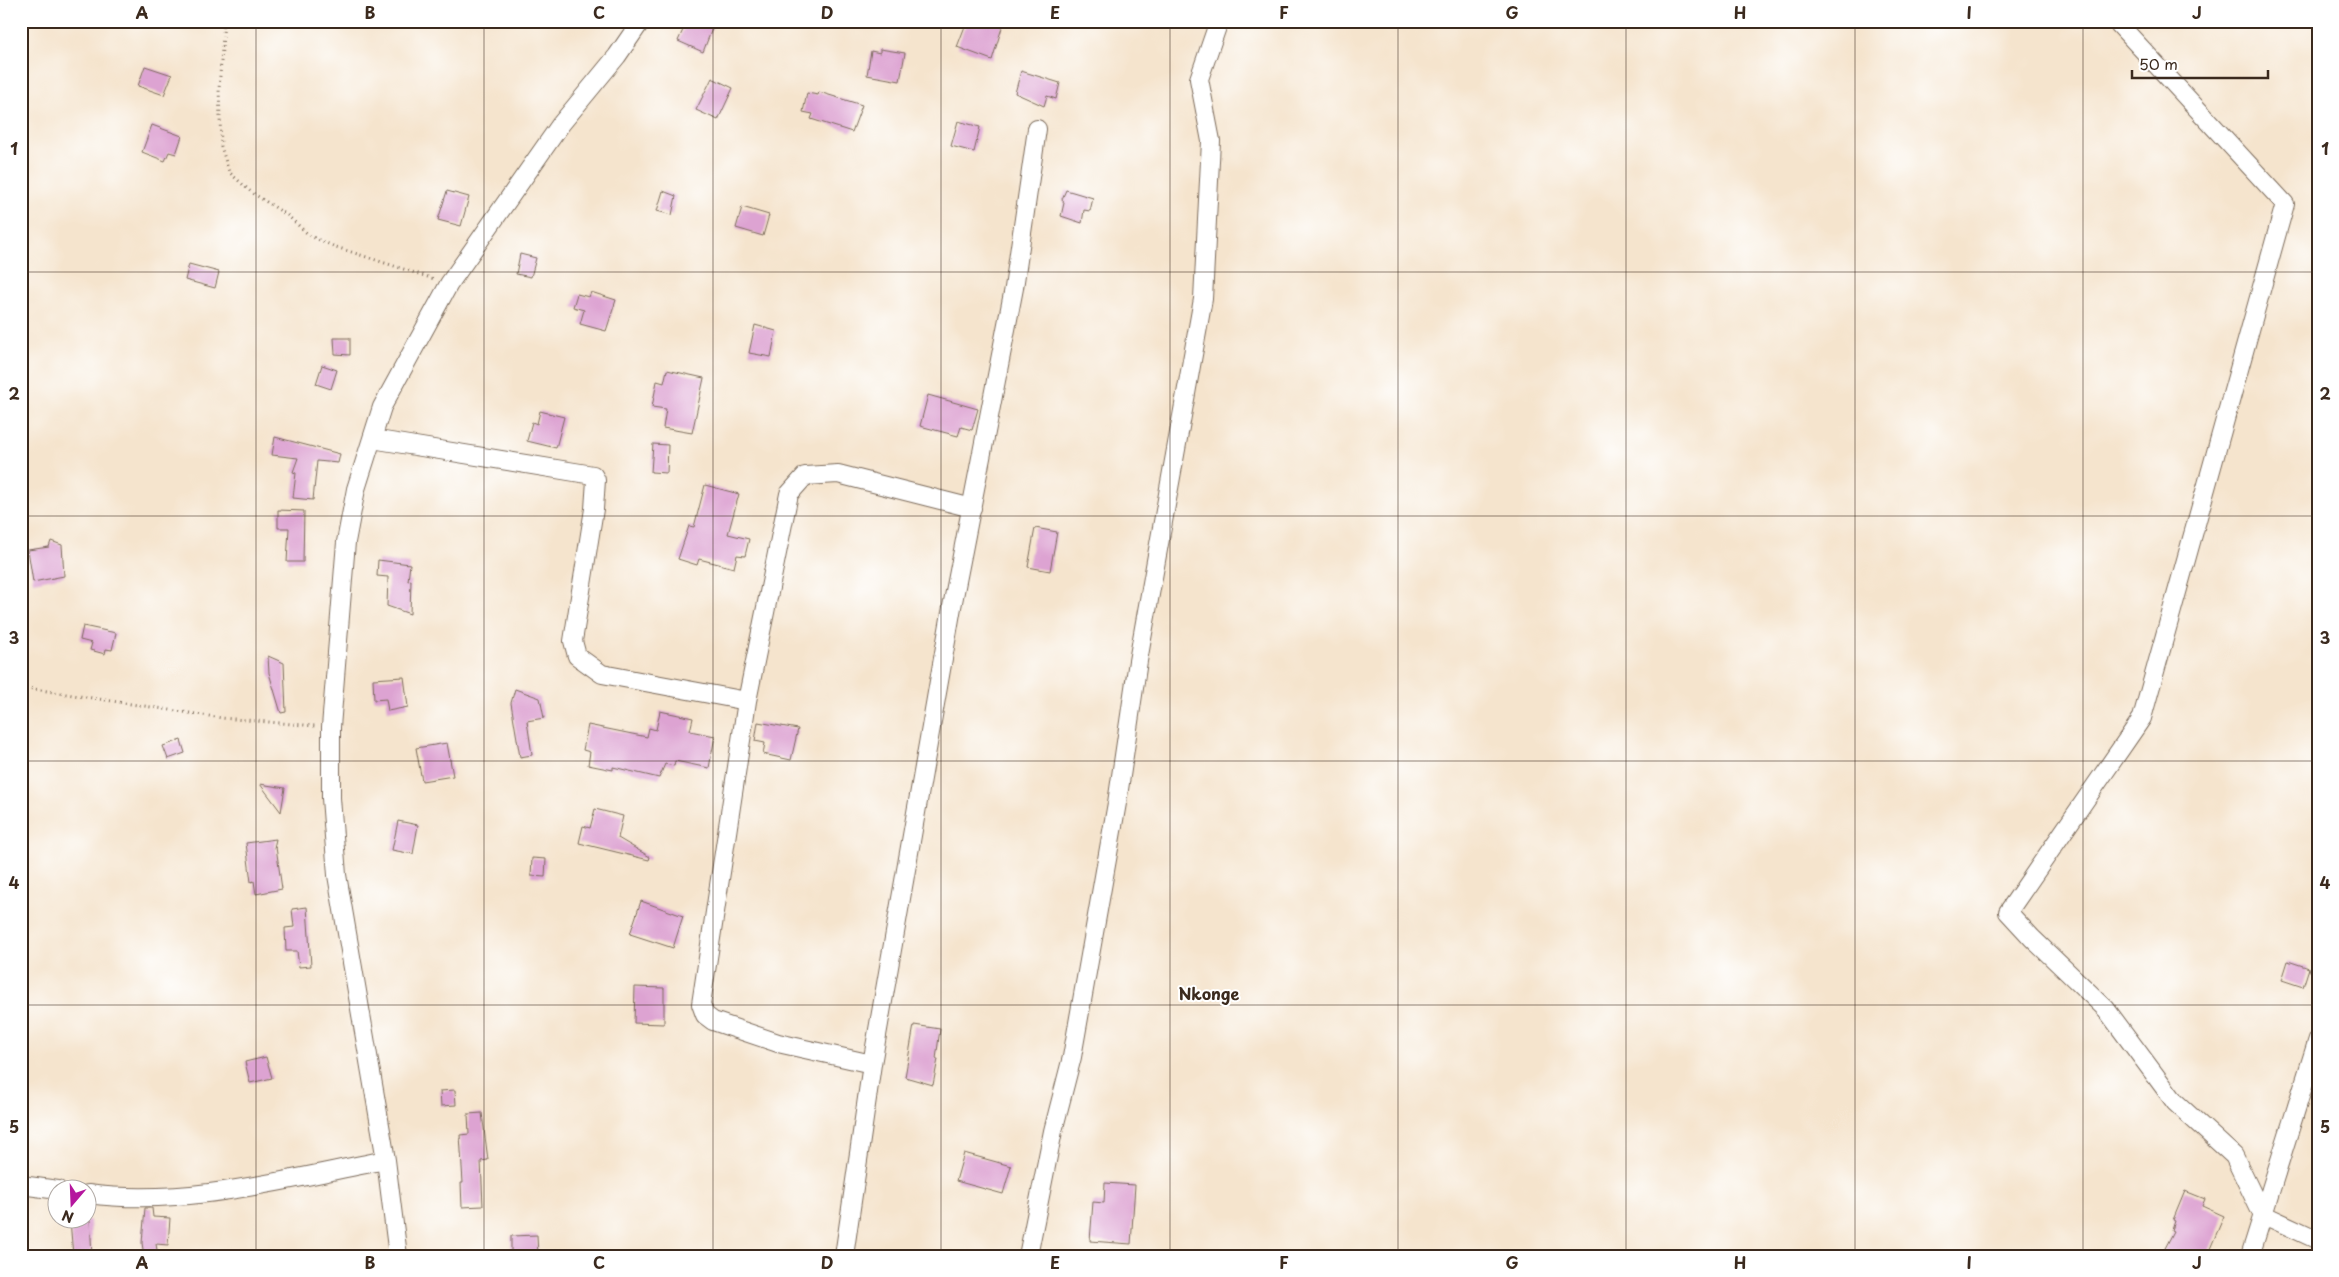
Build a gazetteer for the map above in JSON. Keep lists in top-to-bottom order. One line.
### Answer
{"districts":["Nkonge"],"scale_bar":"50 m","north":"bottom","grid":{"columns":["A","B","C","D","E","F","G","H","I","J"],"rows":["1","2","3","4","5"]}}
